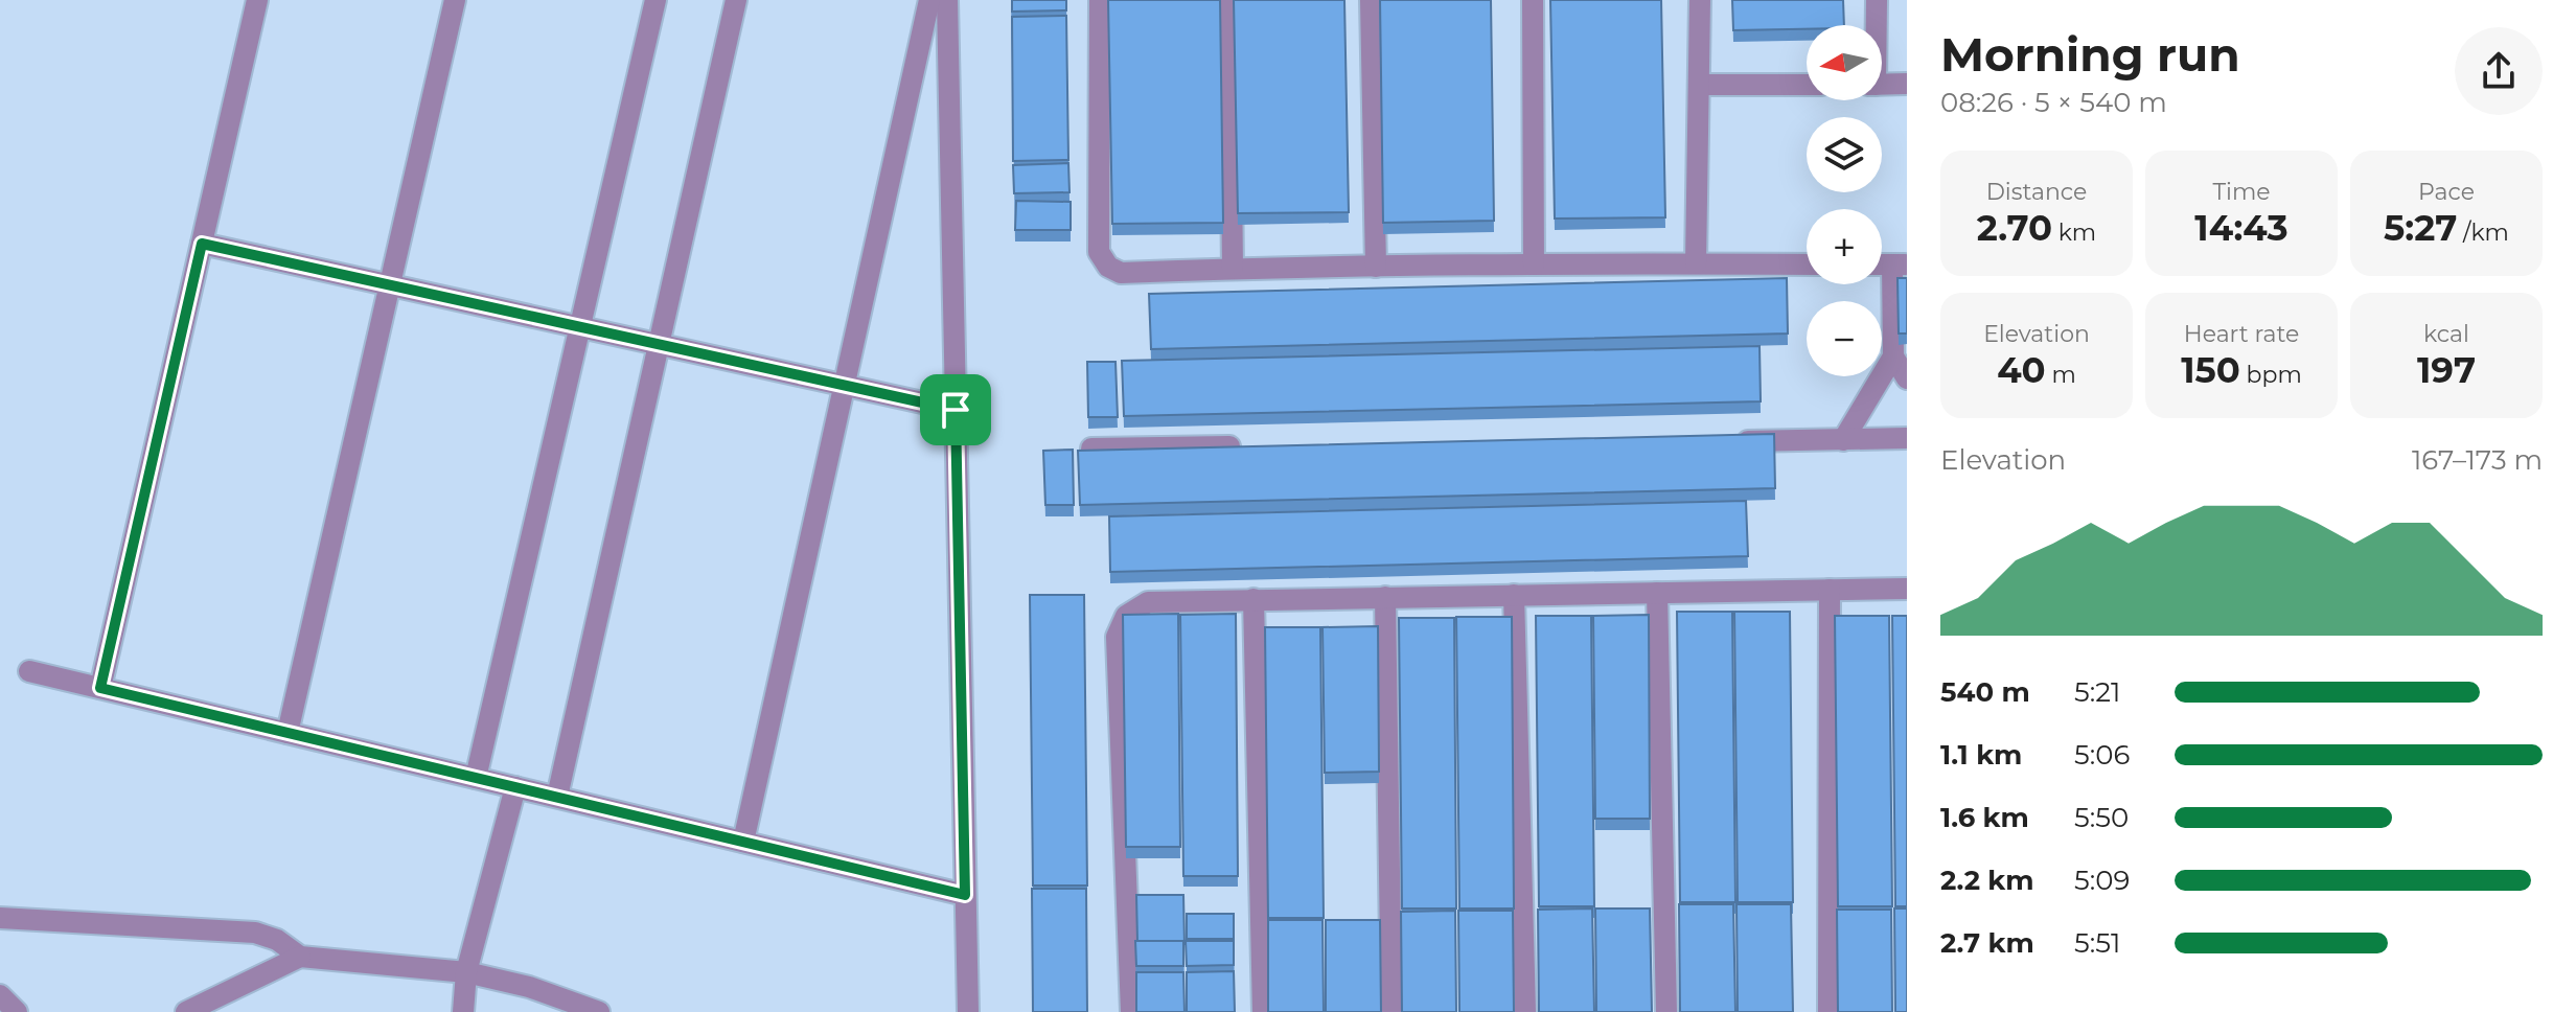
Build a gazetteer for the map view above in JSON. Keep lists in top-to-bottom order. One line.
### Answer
{"north":"left","page":{"heading":["Morning run","08:26 · 5 × 540 m"],"map_buttons":["+","−"],"stats":[["Distance","2.70 km"],["Time","14:43"],["Pace","5:27 /km"],["Elevation","40 m"],["Heart rate","150 bpm"],["kcal","197"]],"chart":["Elevation","167–173 m"],"list":[{"name":"540 m","note":"5:21"},{"name":"1.1 km","note":"5:06"},{"name":"1.6 km","note":"5:50"},{"name":"2.2 km","note":"5:09"},{"name":"2.7 km","note":"5:51"}]}}
